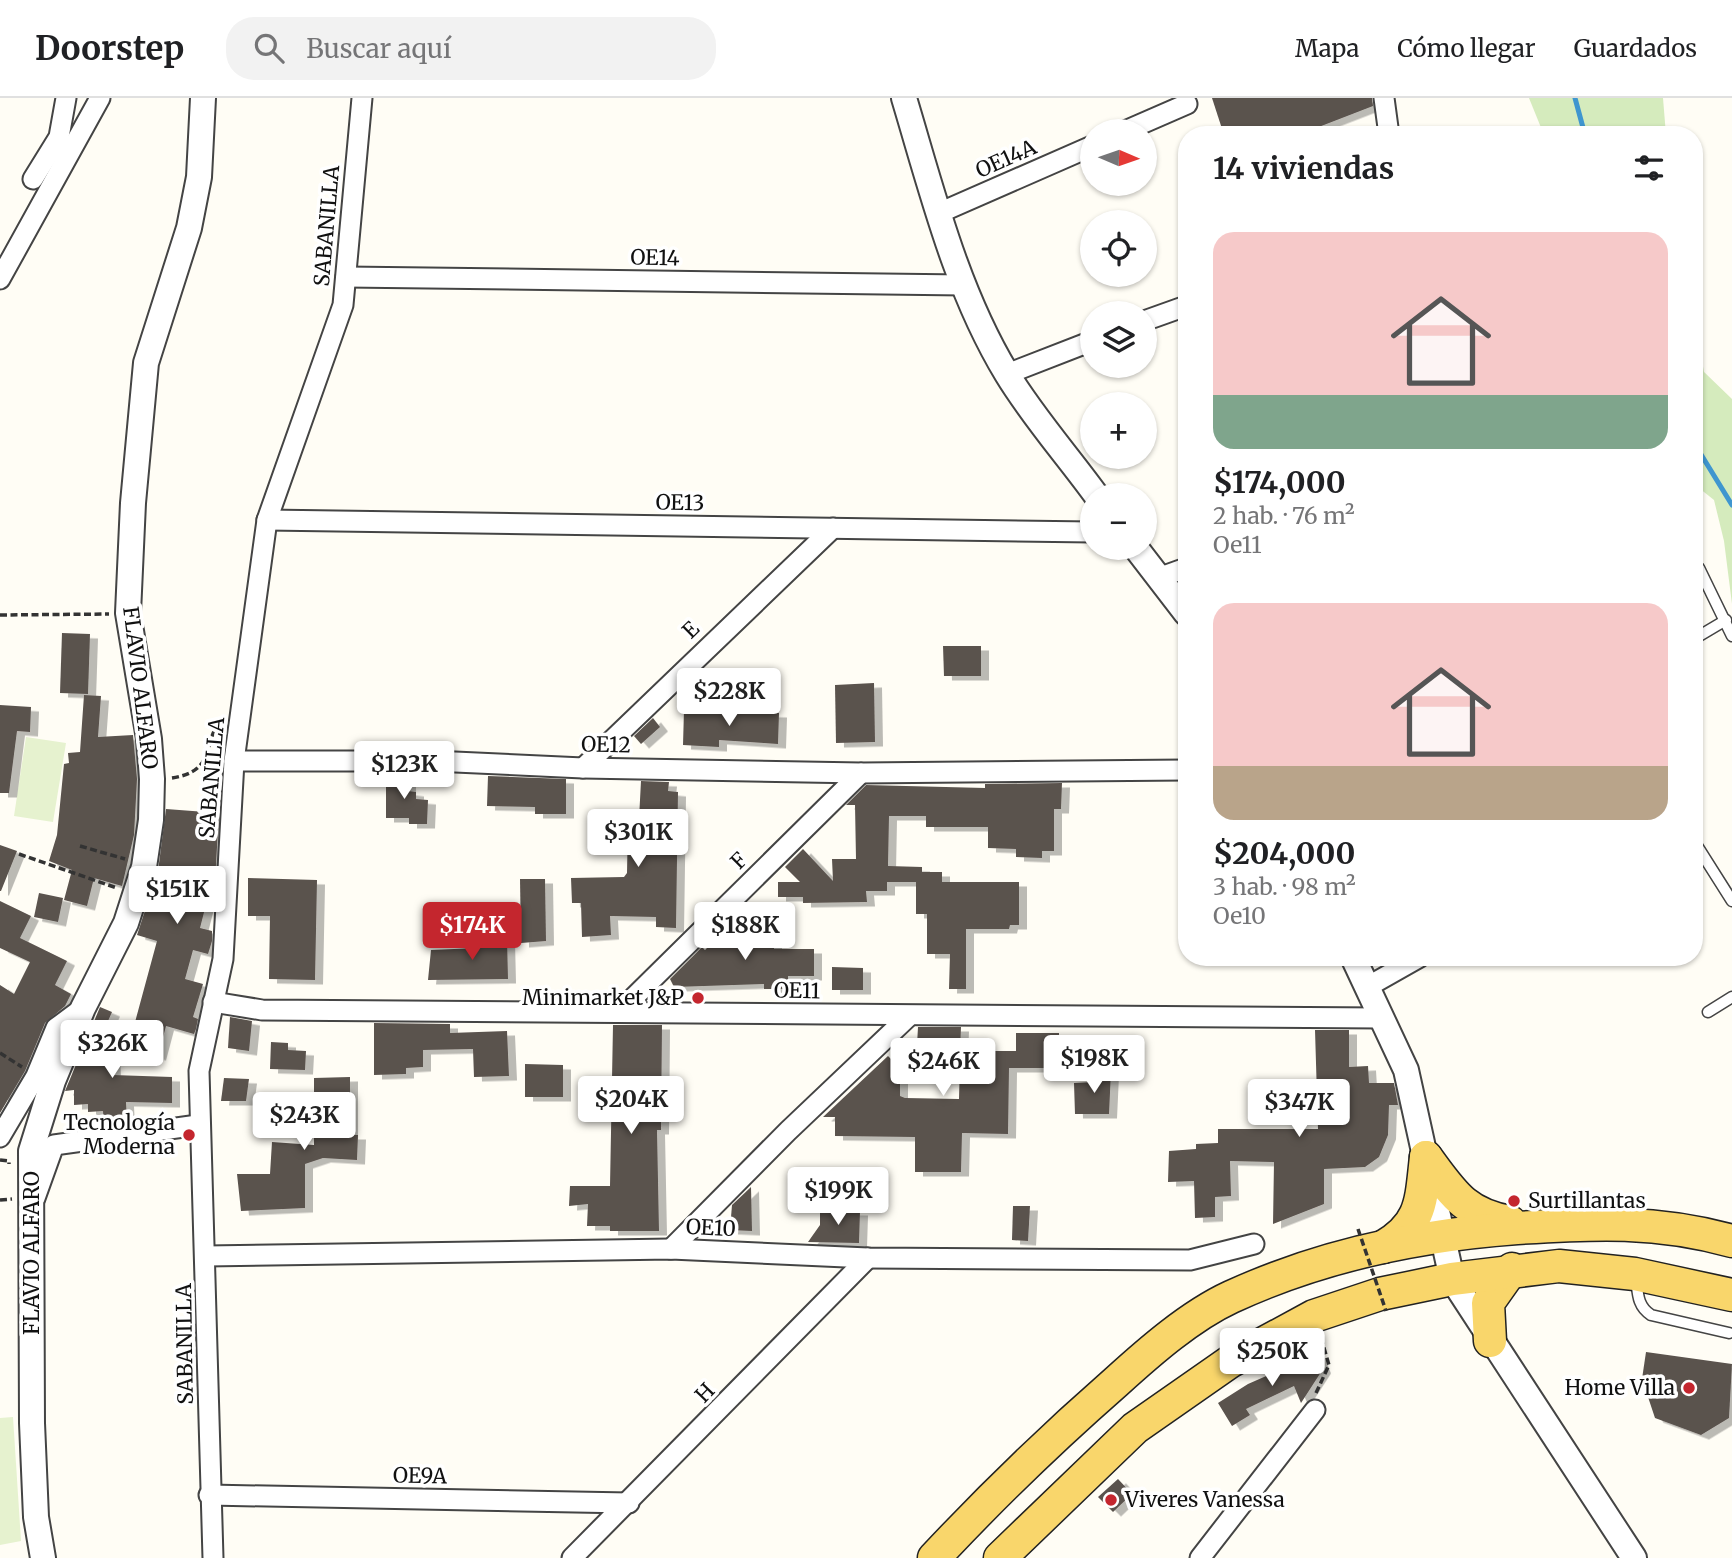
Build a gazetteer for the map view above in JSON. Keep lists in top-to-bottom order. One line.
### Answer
{"streets":{"street":["OE14A","SABANILLA","OE14","OE13","E","FLAVIO ALFARO","OE12","F","OE11","OE10","H","OE9A"]},"crossings":[["SABANILLA","OE14"],["SABANILLA","OE13"],["SABANILLA","OE12"],["SABANILLA","OE11"],["SABANILLA","OE10"],["SABANILLA","OE9A"],["OE13","E"],["E","OE12"],["OE12","F"],["F","OE11"],["OE10","H"],["H","OE9A"]],"places":["Minimarket J&P","Tecnología Moderna","Surtillantas","Home Villa","Viveres Vanessa"],"north":"right","page":{"header":"Doorstep","search":"Buscar aquí","nav":["Mapa","Cómo llegar","Guardados"],"map_buttons":["+","−"],"heading":"14 viviendas","list":[{"name":"$174,000","note":"2 hab. · 76 m² · Oe11"},{"name":"$204,000","note":"3 hab. · 98 m² · Oe10"}],"price":["$228K","$123K","$301K","$151K","$174K","$188K","$326K","$198K","$246K","$204K","$347K","$243K","$199K","$250K"]}}
